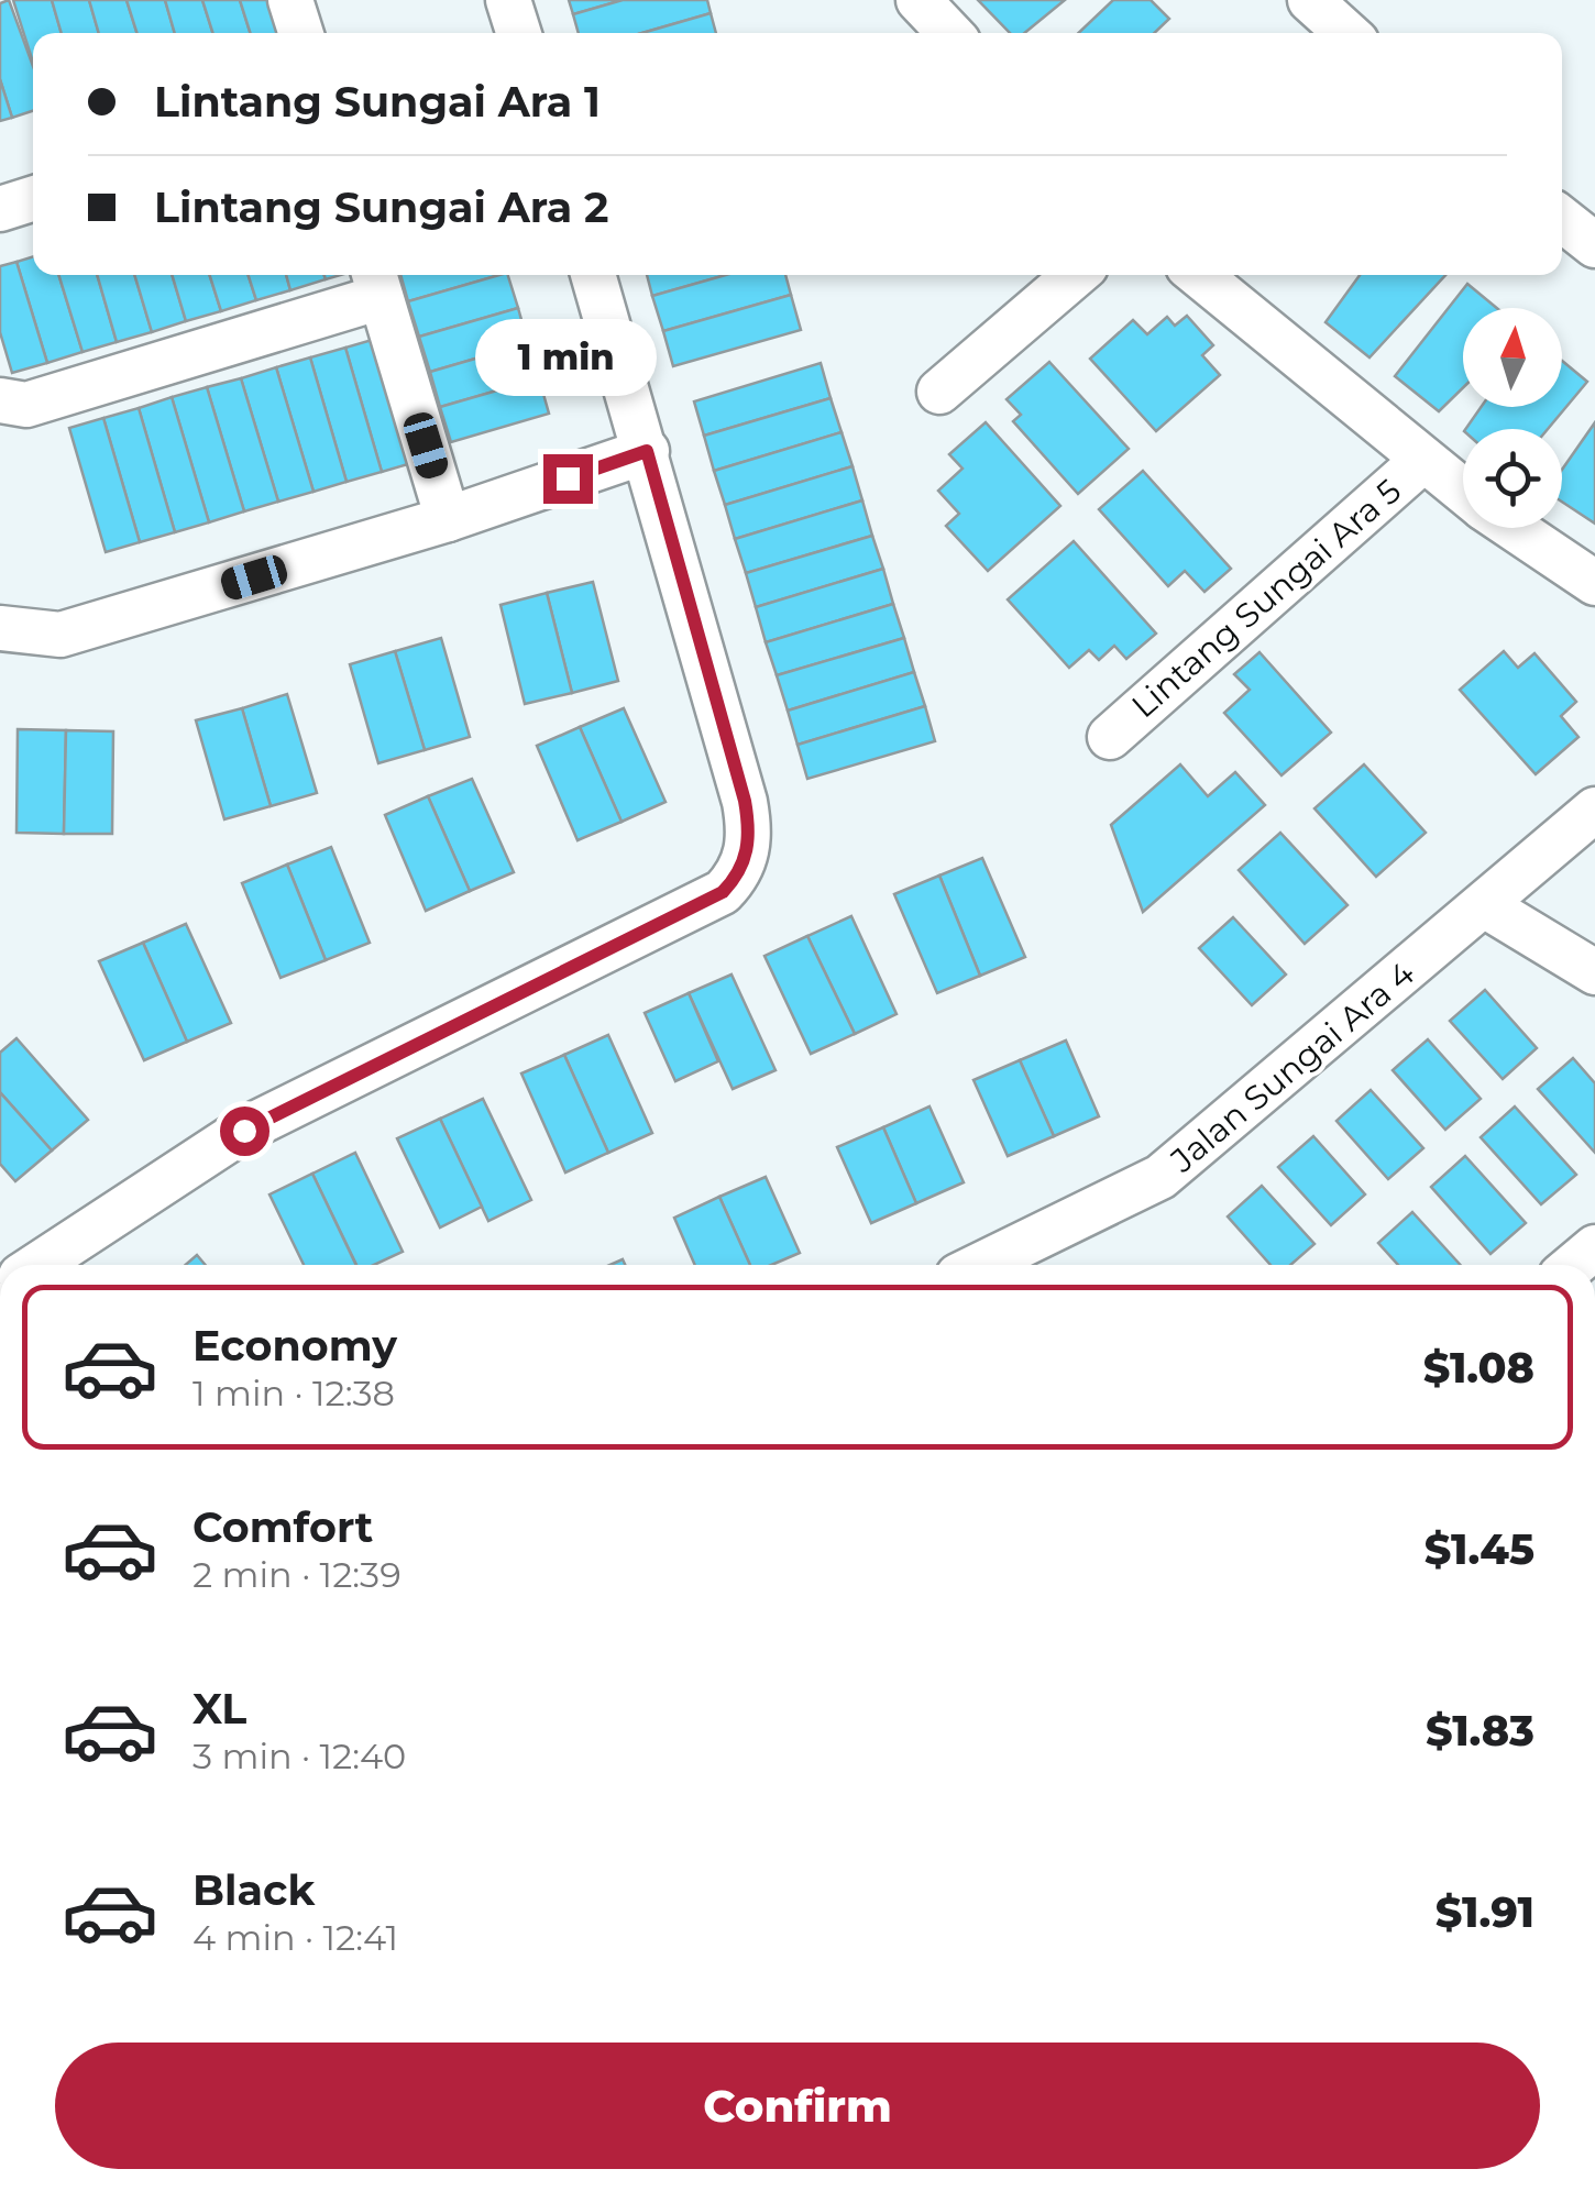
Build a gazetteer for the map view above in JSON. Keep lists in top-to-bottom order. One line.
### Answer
{"streets":{"street":["Lintang Sungai Ara 5","Jalan Sungai Ara 4"]},"north":"top","page":{"banner":["Lintang Sungai Ara 1","Lintang Sungai Ara 2"],"bubble":"1 min","list":[{"name":"Economy","note":"1 min · 12:38","value":"$1.08"},{"name":"Comfort","note":"2 min · 12:39","value":"$1.45"},{"name":"XL","note":"3 min · 12:40","value":"$1.83"},{"name":"Black","note":"4 min · 12:41","value":"$1.91"}],"buttons":"Confirm"}}
